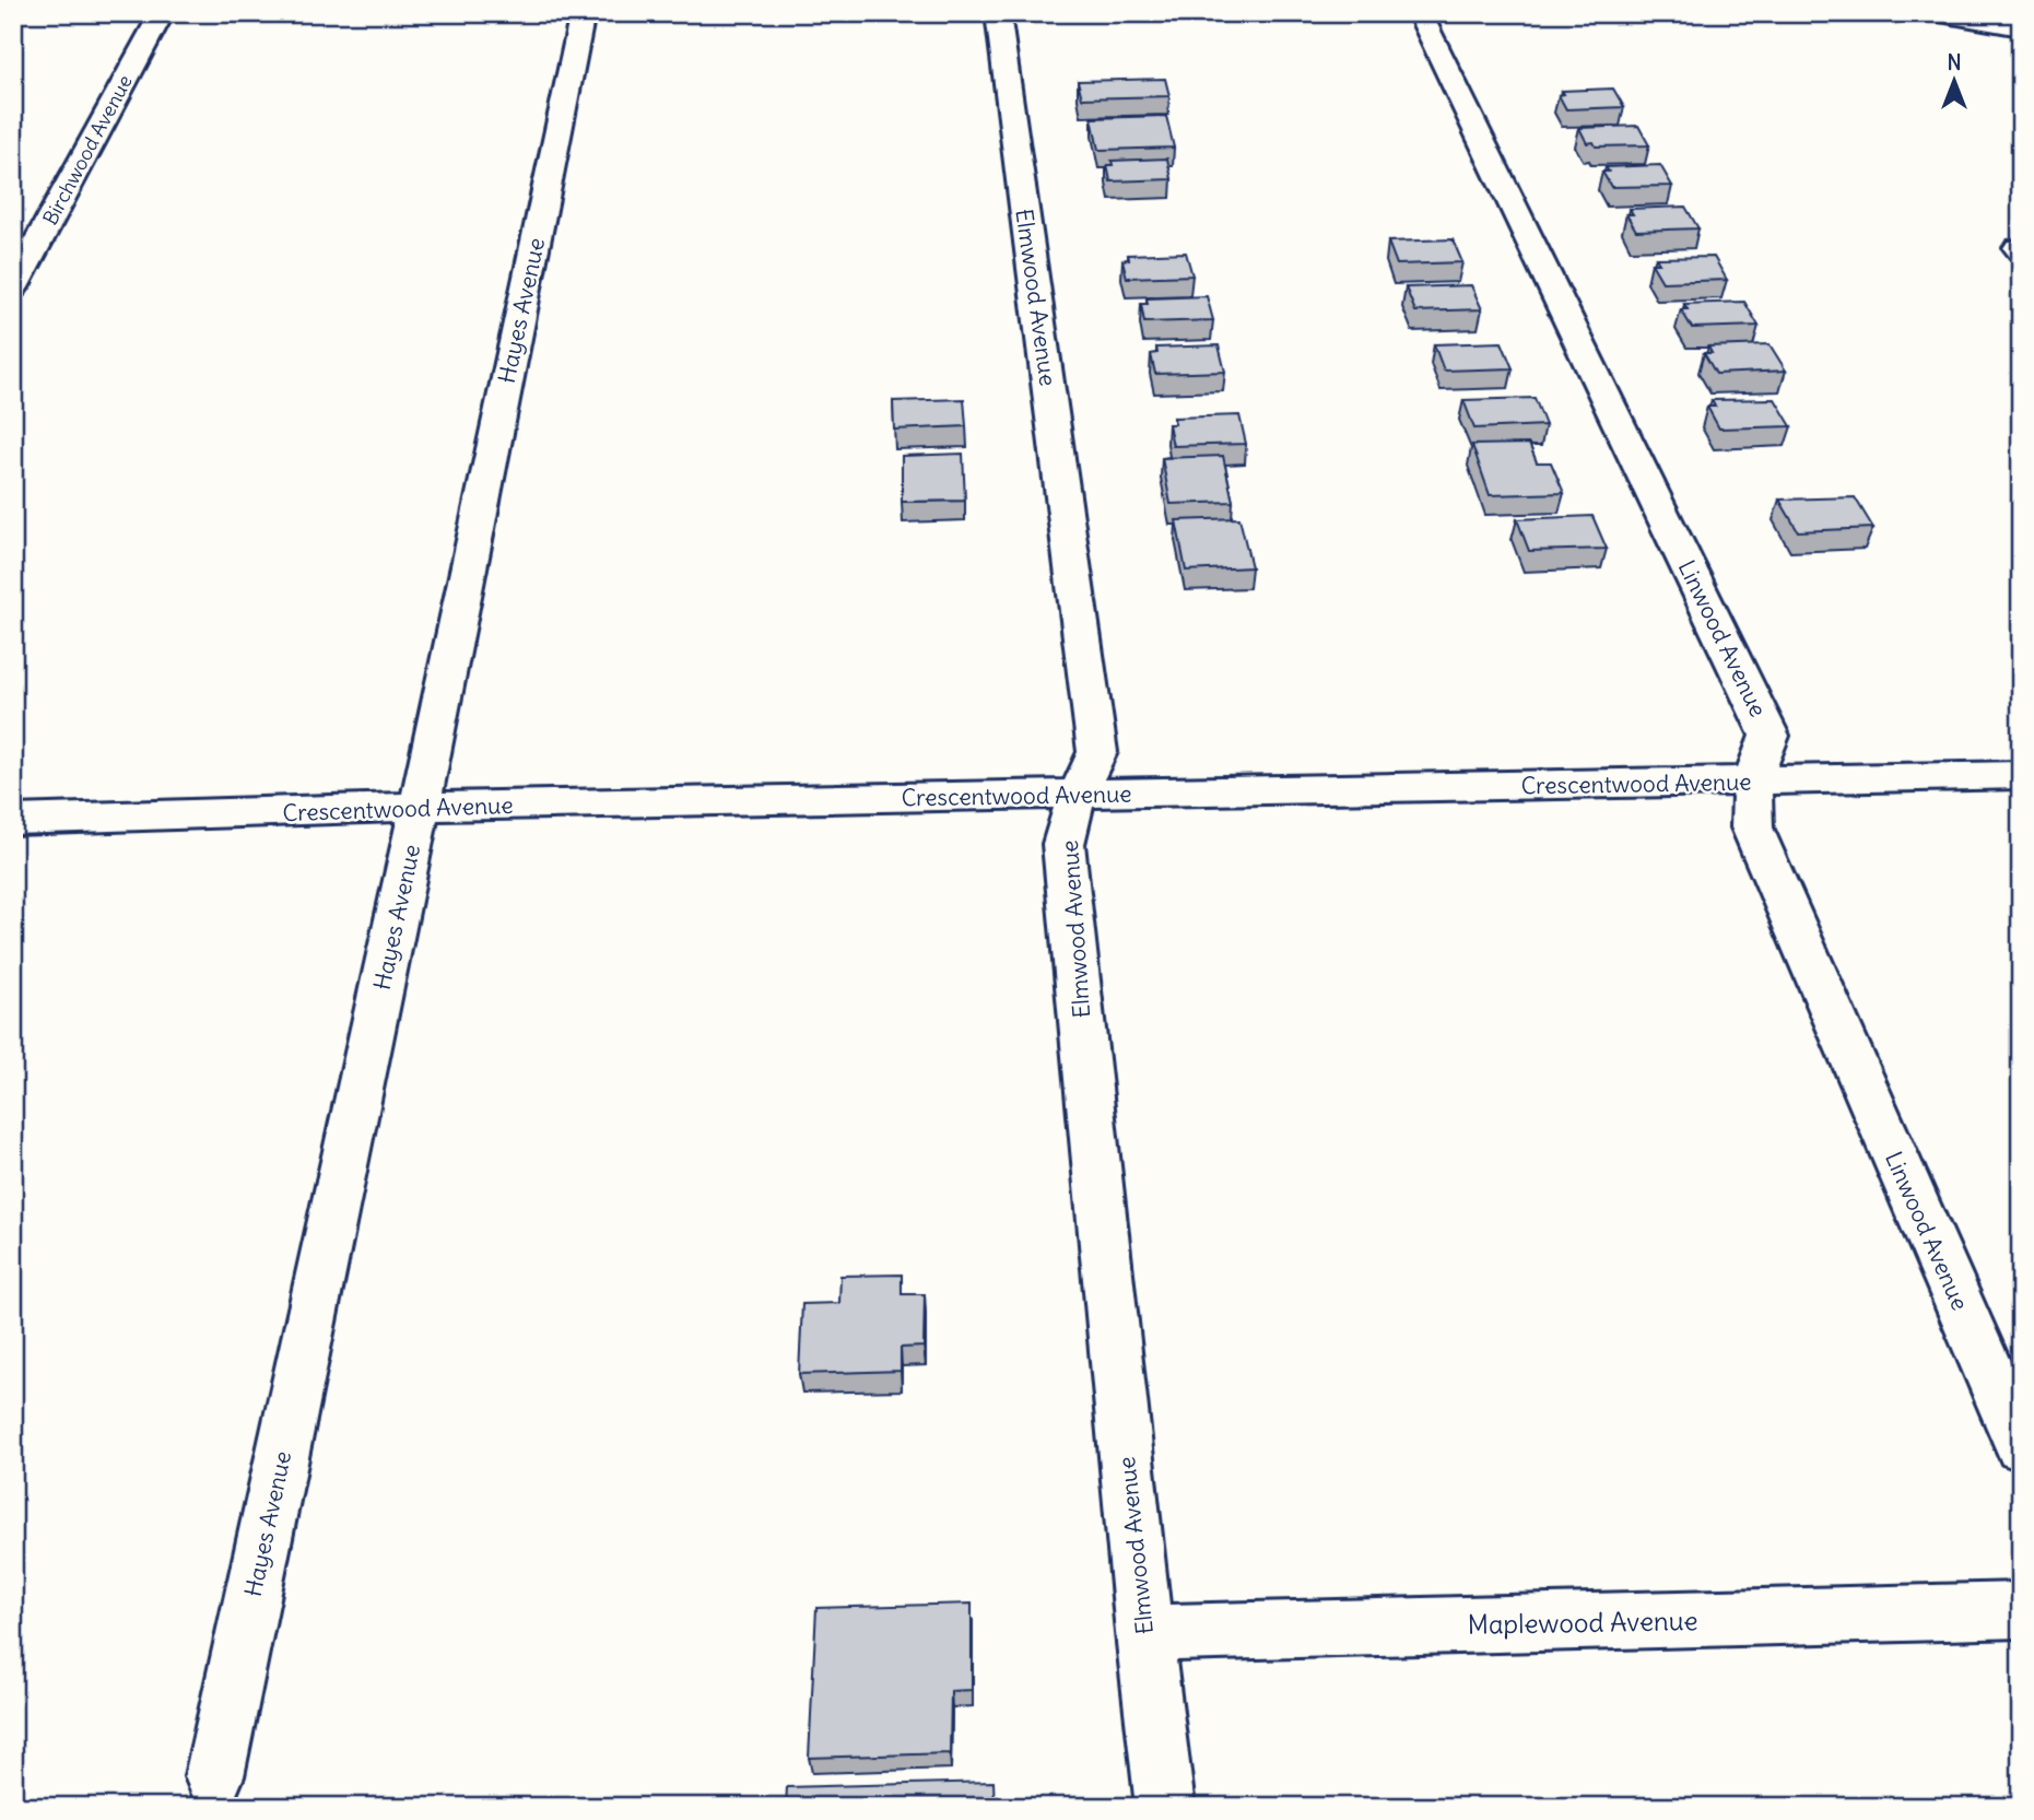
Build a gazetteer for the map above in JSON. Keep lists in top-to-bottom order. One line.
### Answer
{"streets":{"street":["Birchwood Avenue","Elmwood Avenue","Hayes Avenue","Linwood Avenue","Crescentwood Avenue","Maplewood Avenue"]},"crossings":[["Elmwood Avenue","Crescentwood Avenue"],["Elmwood Avenue","Maplewood Avenue"],["Hayes Avenue","Crescentwood Avenue"],["Linwood Avenue","Crescentwood Avenue"]],"north":"top"}
